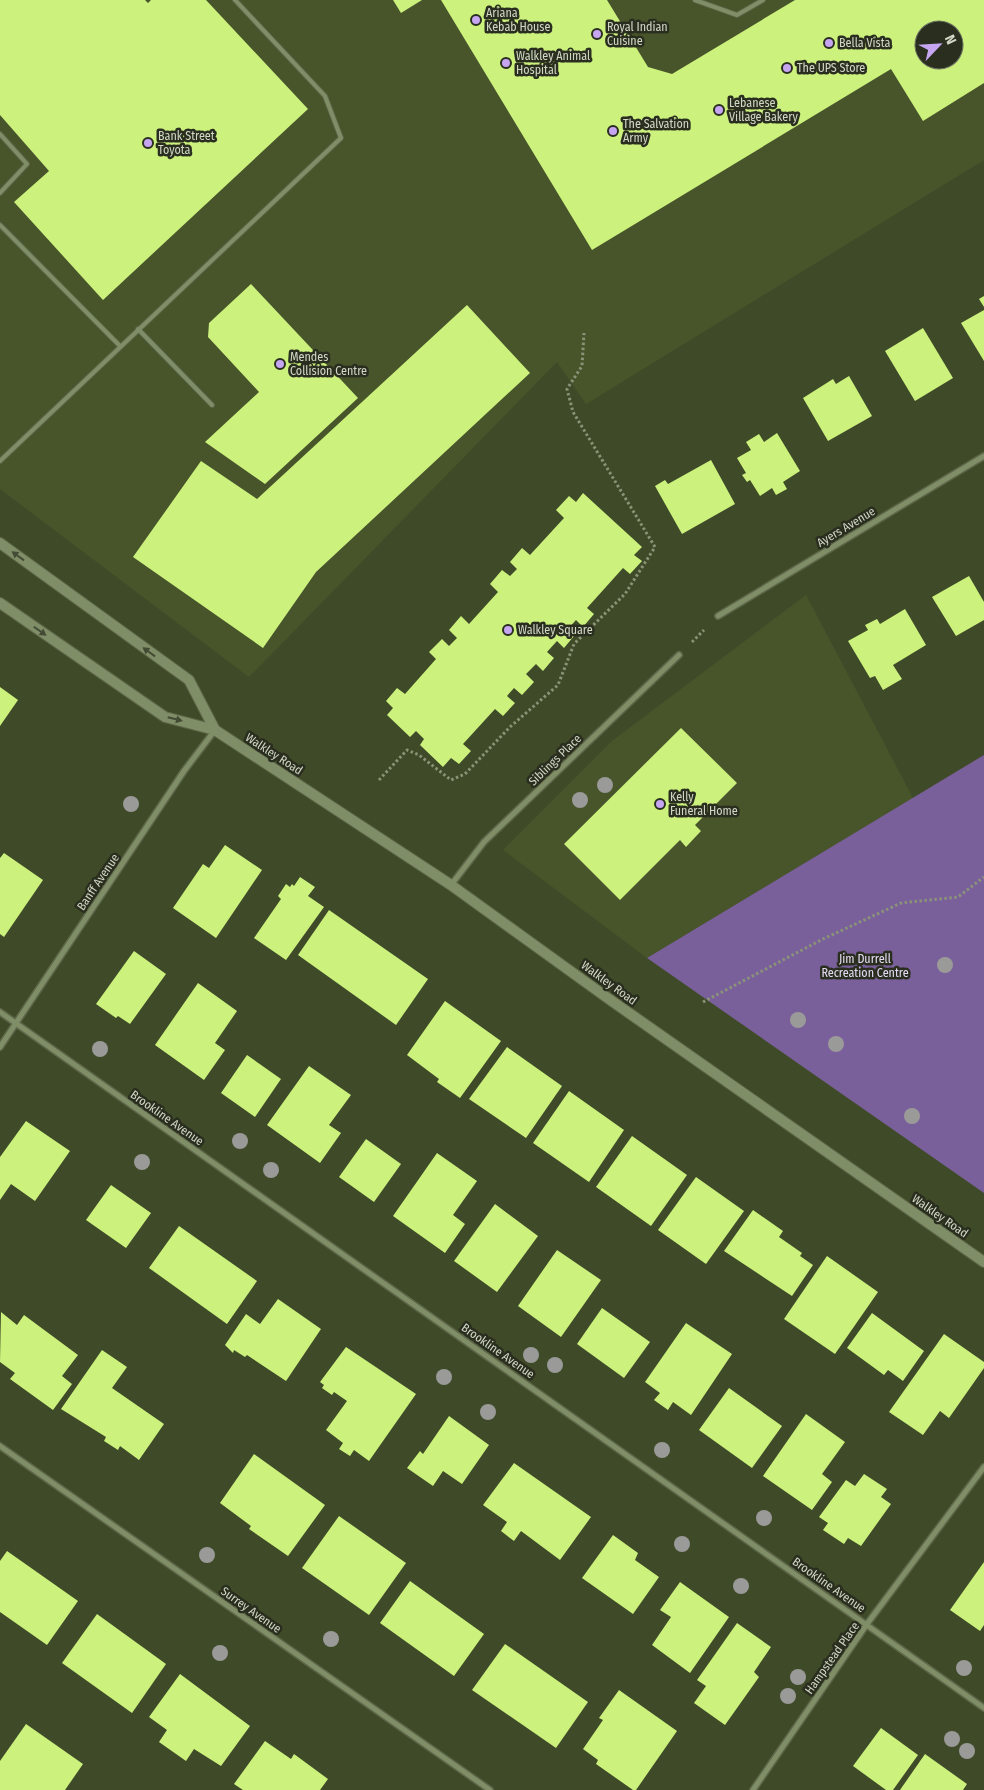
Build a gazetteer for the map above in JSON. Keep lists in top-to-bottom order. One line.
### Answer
{"streets":{"main road":["Walkley Road"],"street":["Ayers Avenue","Siblings Place","Banff Avenue","Brookline Avenue","Surrey Avenue","Hampstead Place"]},"crossings":[["Walkley Road","Siblings Place"],["Walkley Road","Banff Avenue"],["Banff Avenue","Brookline Avenue"],["Brookline Avenue","Hampstead Place"]],"parks":["Jim Durrell Recreation Centre"],"places":["Ariana Kebab House","Royal Indian Cuisine","Bella Vista","Walkley Animal Hospital","The UPS Store","Lebanese Village Bakery","The Salvation Army","Bank Street Toyota","Mendes Collision Centre","Walkley Square","Kelly Funeral Home"],"north":"top right"}
